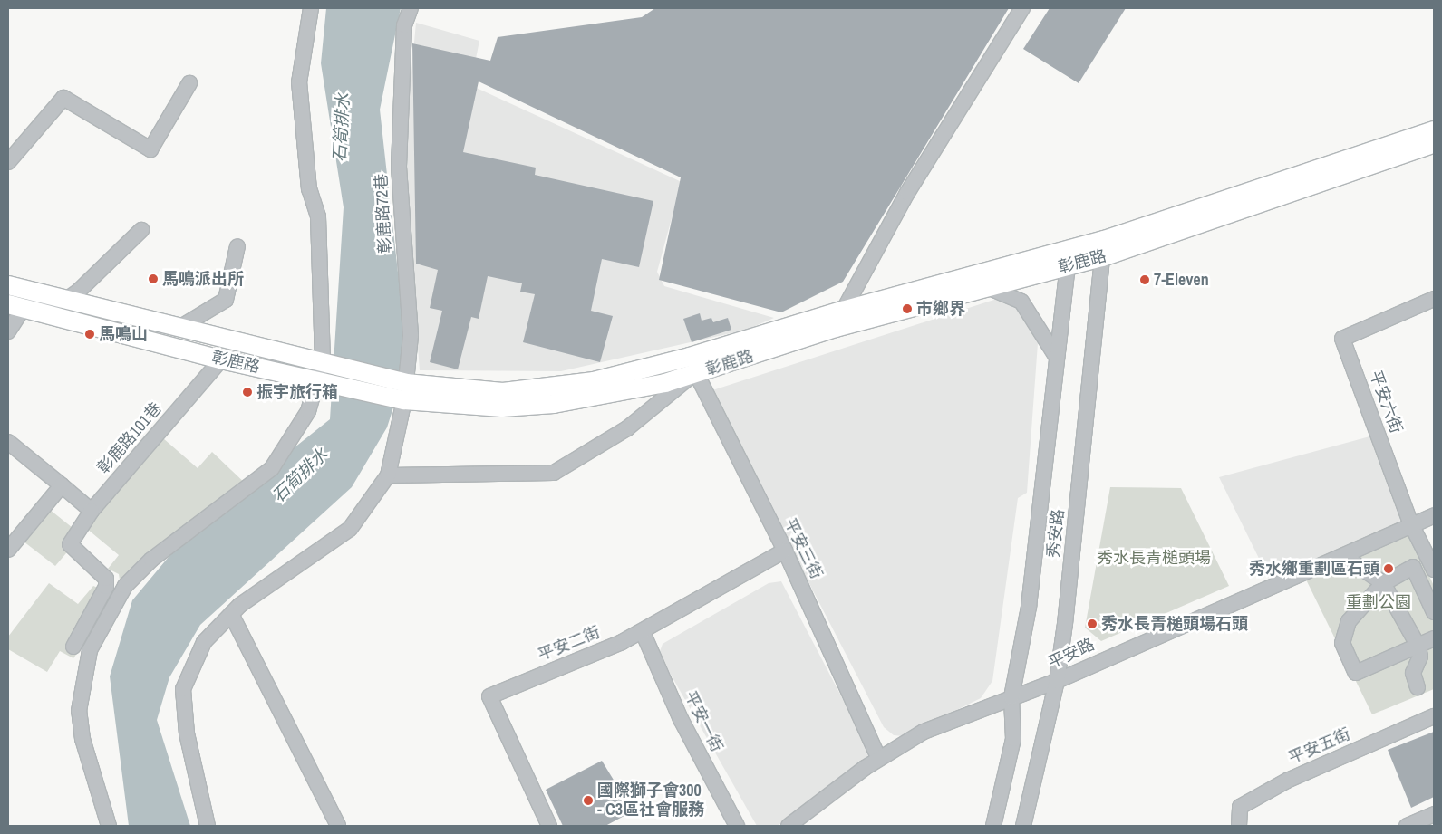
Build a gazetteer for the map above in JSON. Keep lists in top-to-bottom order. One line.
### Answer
{"streets":{"main road":["彰鹿路"],"street":["彰鹿路72巷","平安六街","彰鹿路101巷","秀安路","平安三街","平安二街","平安路","平安一街","平安五街"]},"crossings":[["彰鹿路72巷","彰鹿路"],["彰鹿路","彰鹿路101巷"],["彰鹿路","秀安路"],["彰鹿路","平安三街"],["平安六街","平安路"],["秀安路","平安路"],["平安三街","平安二街"],["平安三街","平安路"],["平安二街","平安一街"]],"water":["石筍排水"],"parks":["秀水長青槌頭場","重劃公園"],"places":["馬鳴派出所","7-Eleven","市鄉界","馬鳴山","振宇旅行箱","秀水鄉重劃區石頭","秀水長青槌頭場石頭","國際獅子會300 - C3區社會服務"]}
